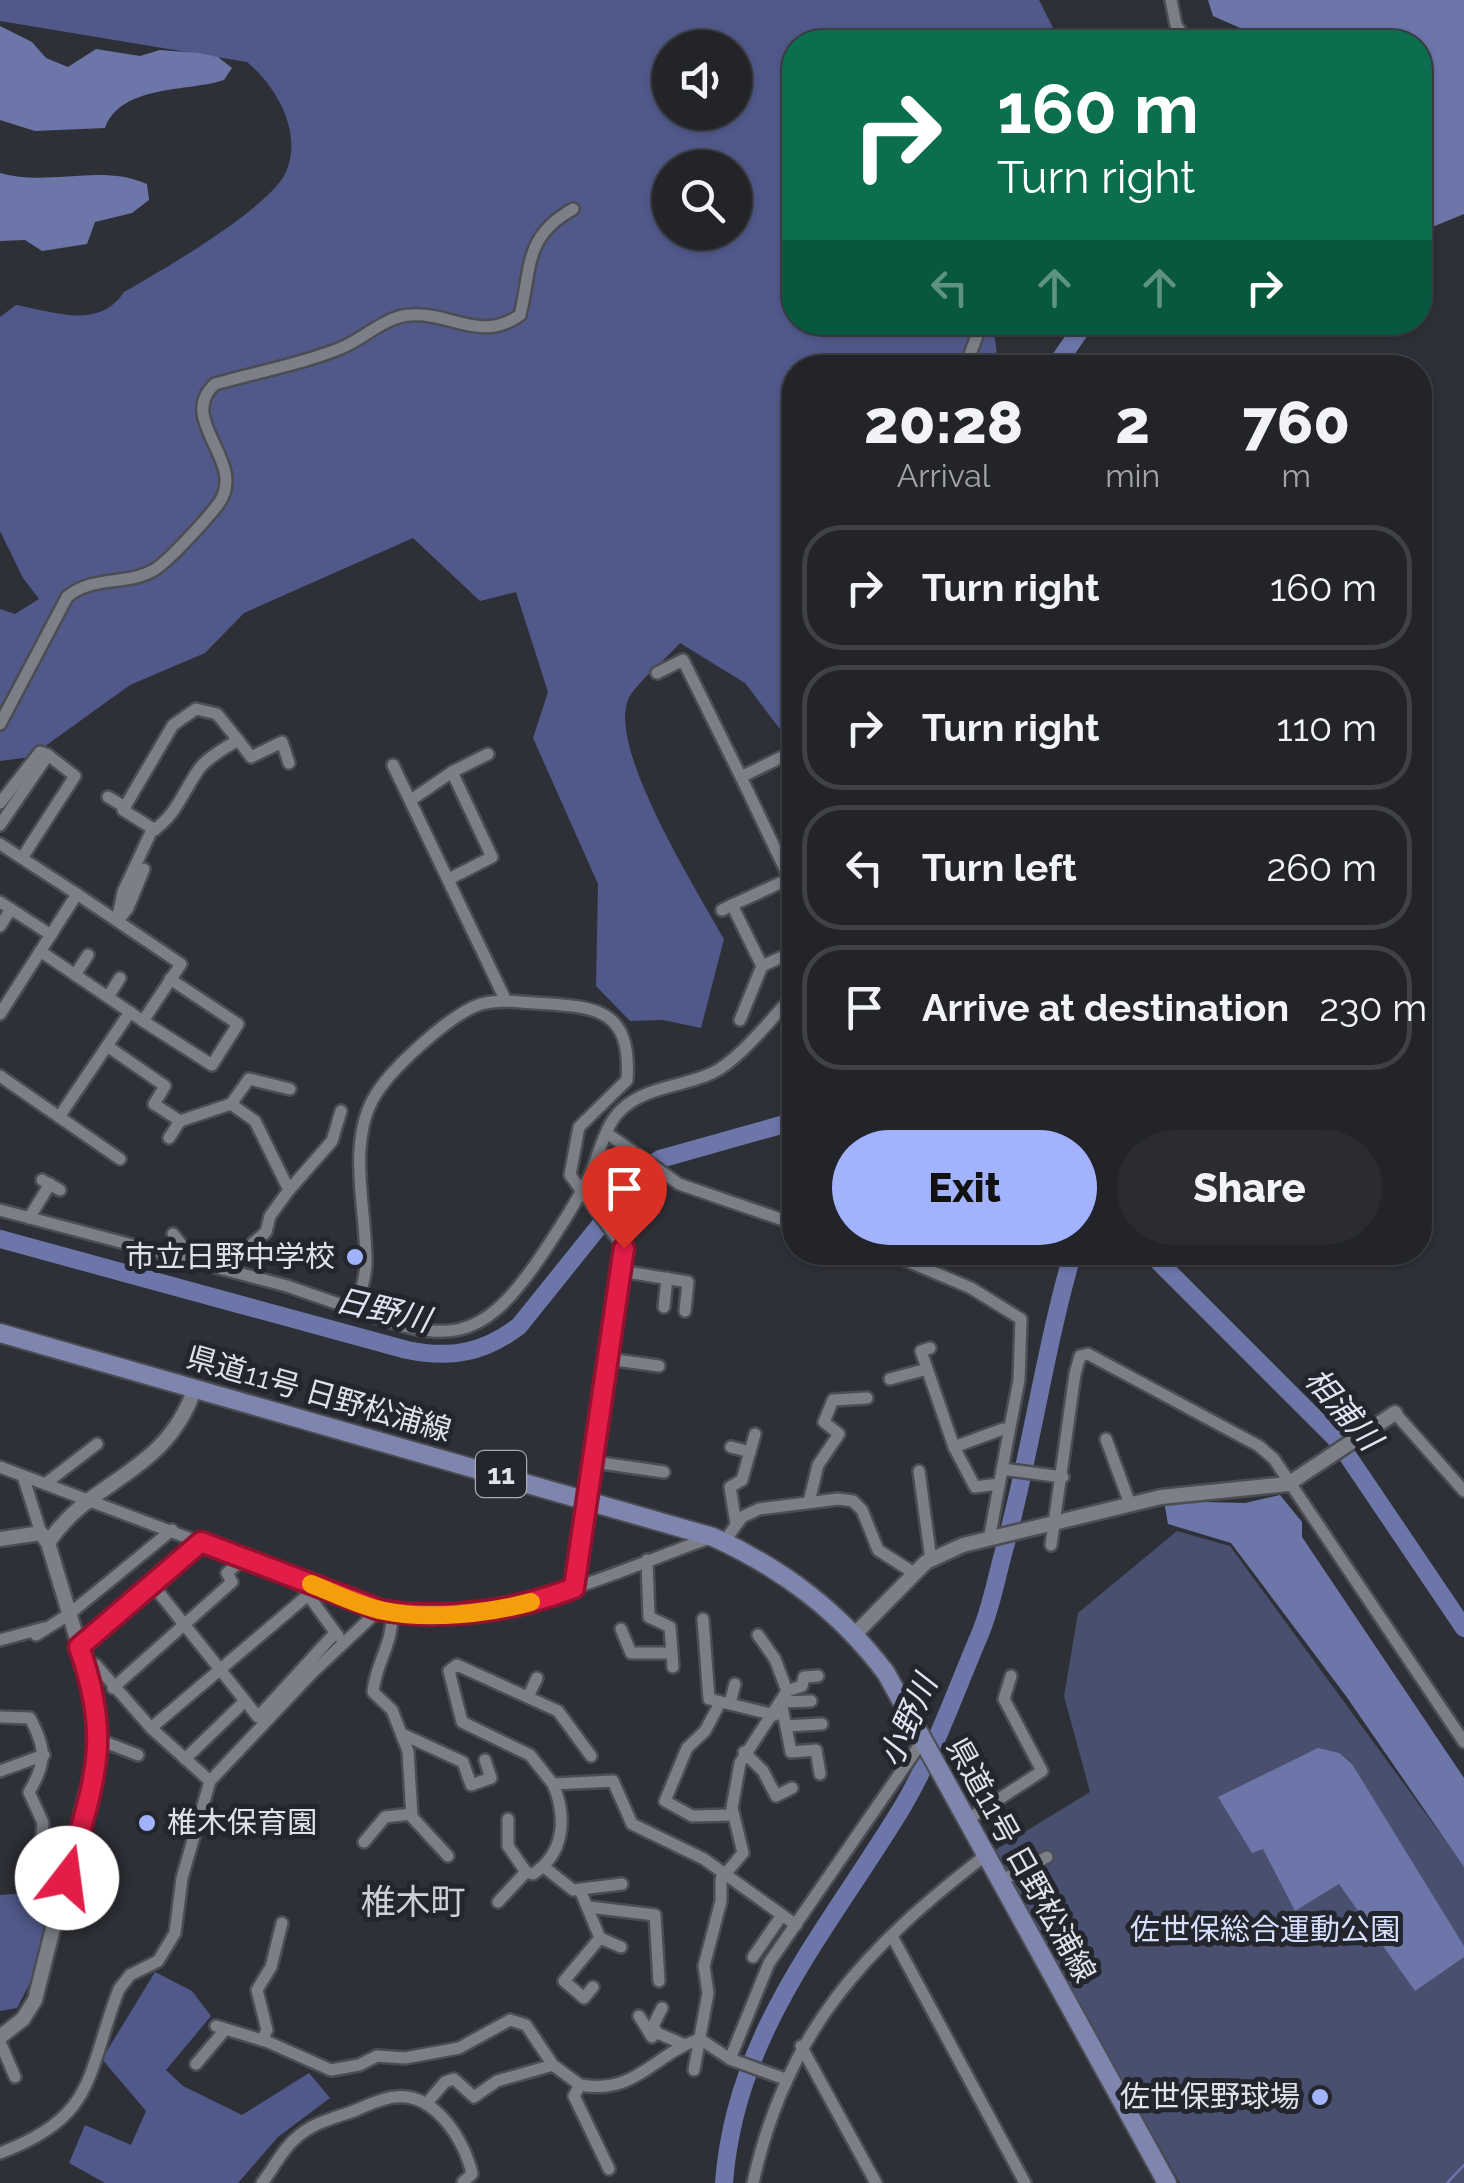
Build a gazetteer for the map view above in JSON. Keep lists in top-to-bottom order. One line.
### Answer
{"streets":{"main road":["県道11号 日野松浦線","11"]},"districts":["椎木町"],"water":["日野川","相浦川","小野川"],"parks":["佐世保総合運動公園"],"places":["市立日野中学校","椎木保育園","佐世保野球場"],"page":{"turn":["160 m","Turn right"],"eta":["20:28","Arrival","2","min","760","m"],"list":[{"name":"Turn right","value":"160 m"},{"name":"Turn right","value":"110 m"},{"name":"Turn left","value":"260 m"},{"name":"Arrive at destination","value":"230 m"}],"buttons":["Exit","Share"]}}
